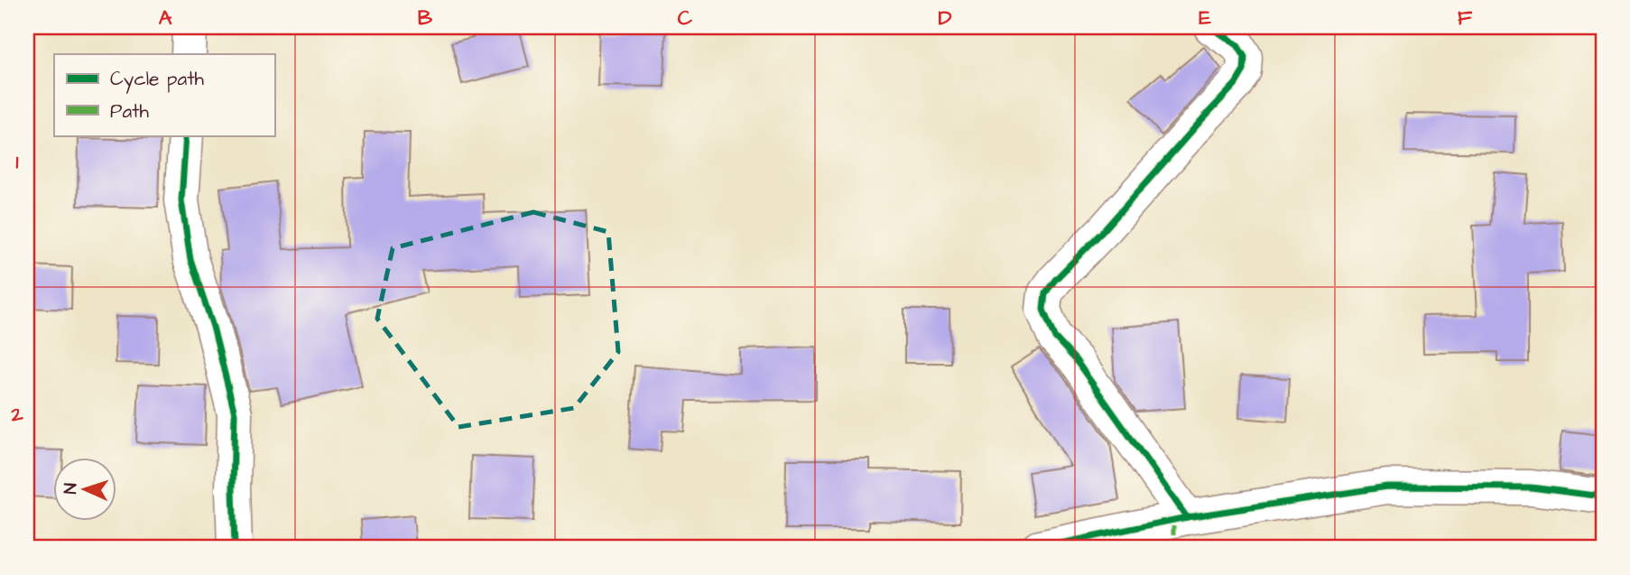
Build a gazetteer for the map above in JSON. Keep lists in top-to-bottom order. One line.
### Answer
{"legend":["Cycle path","Path"],"north":"left","grid":{"columns":["A","B","C","D","E","F"],"rows":["1","2"]}}
